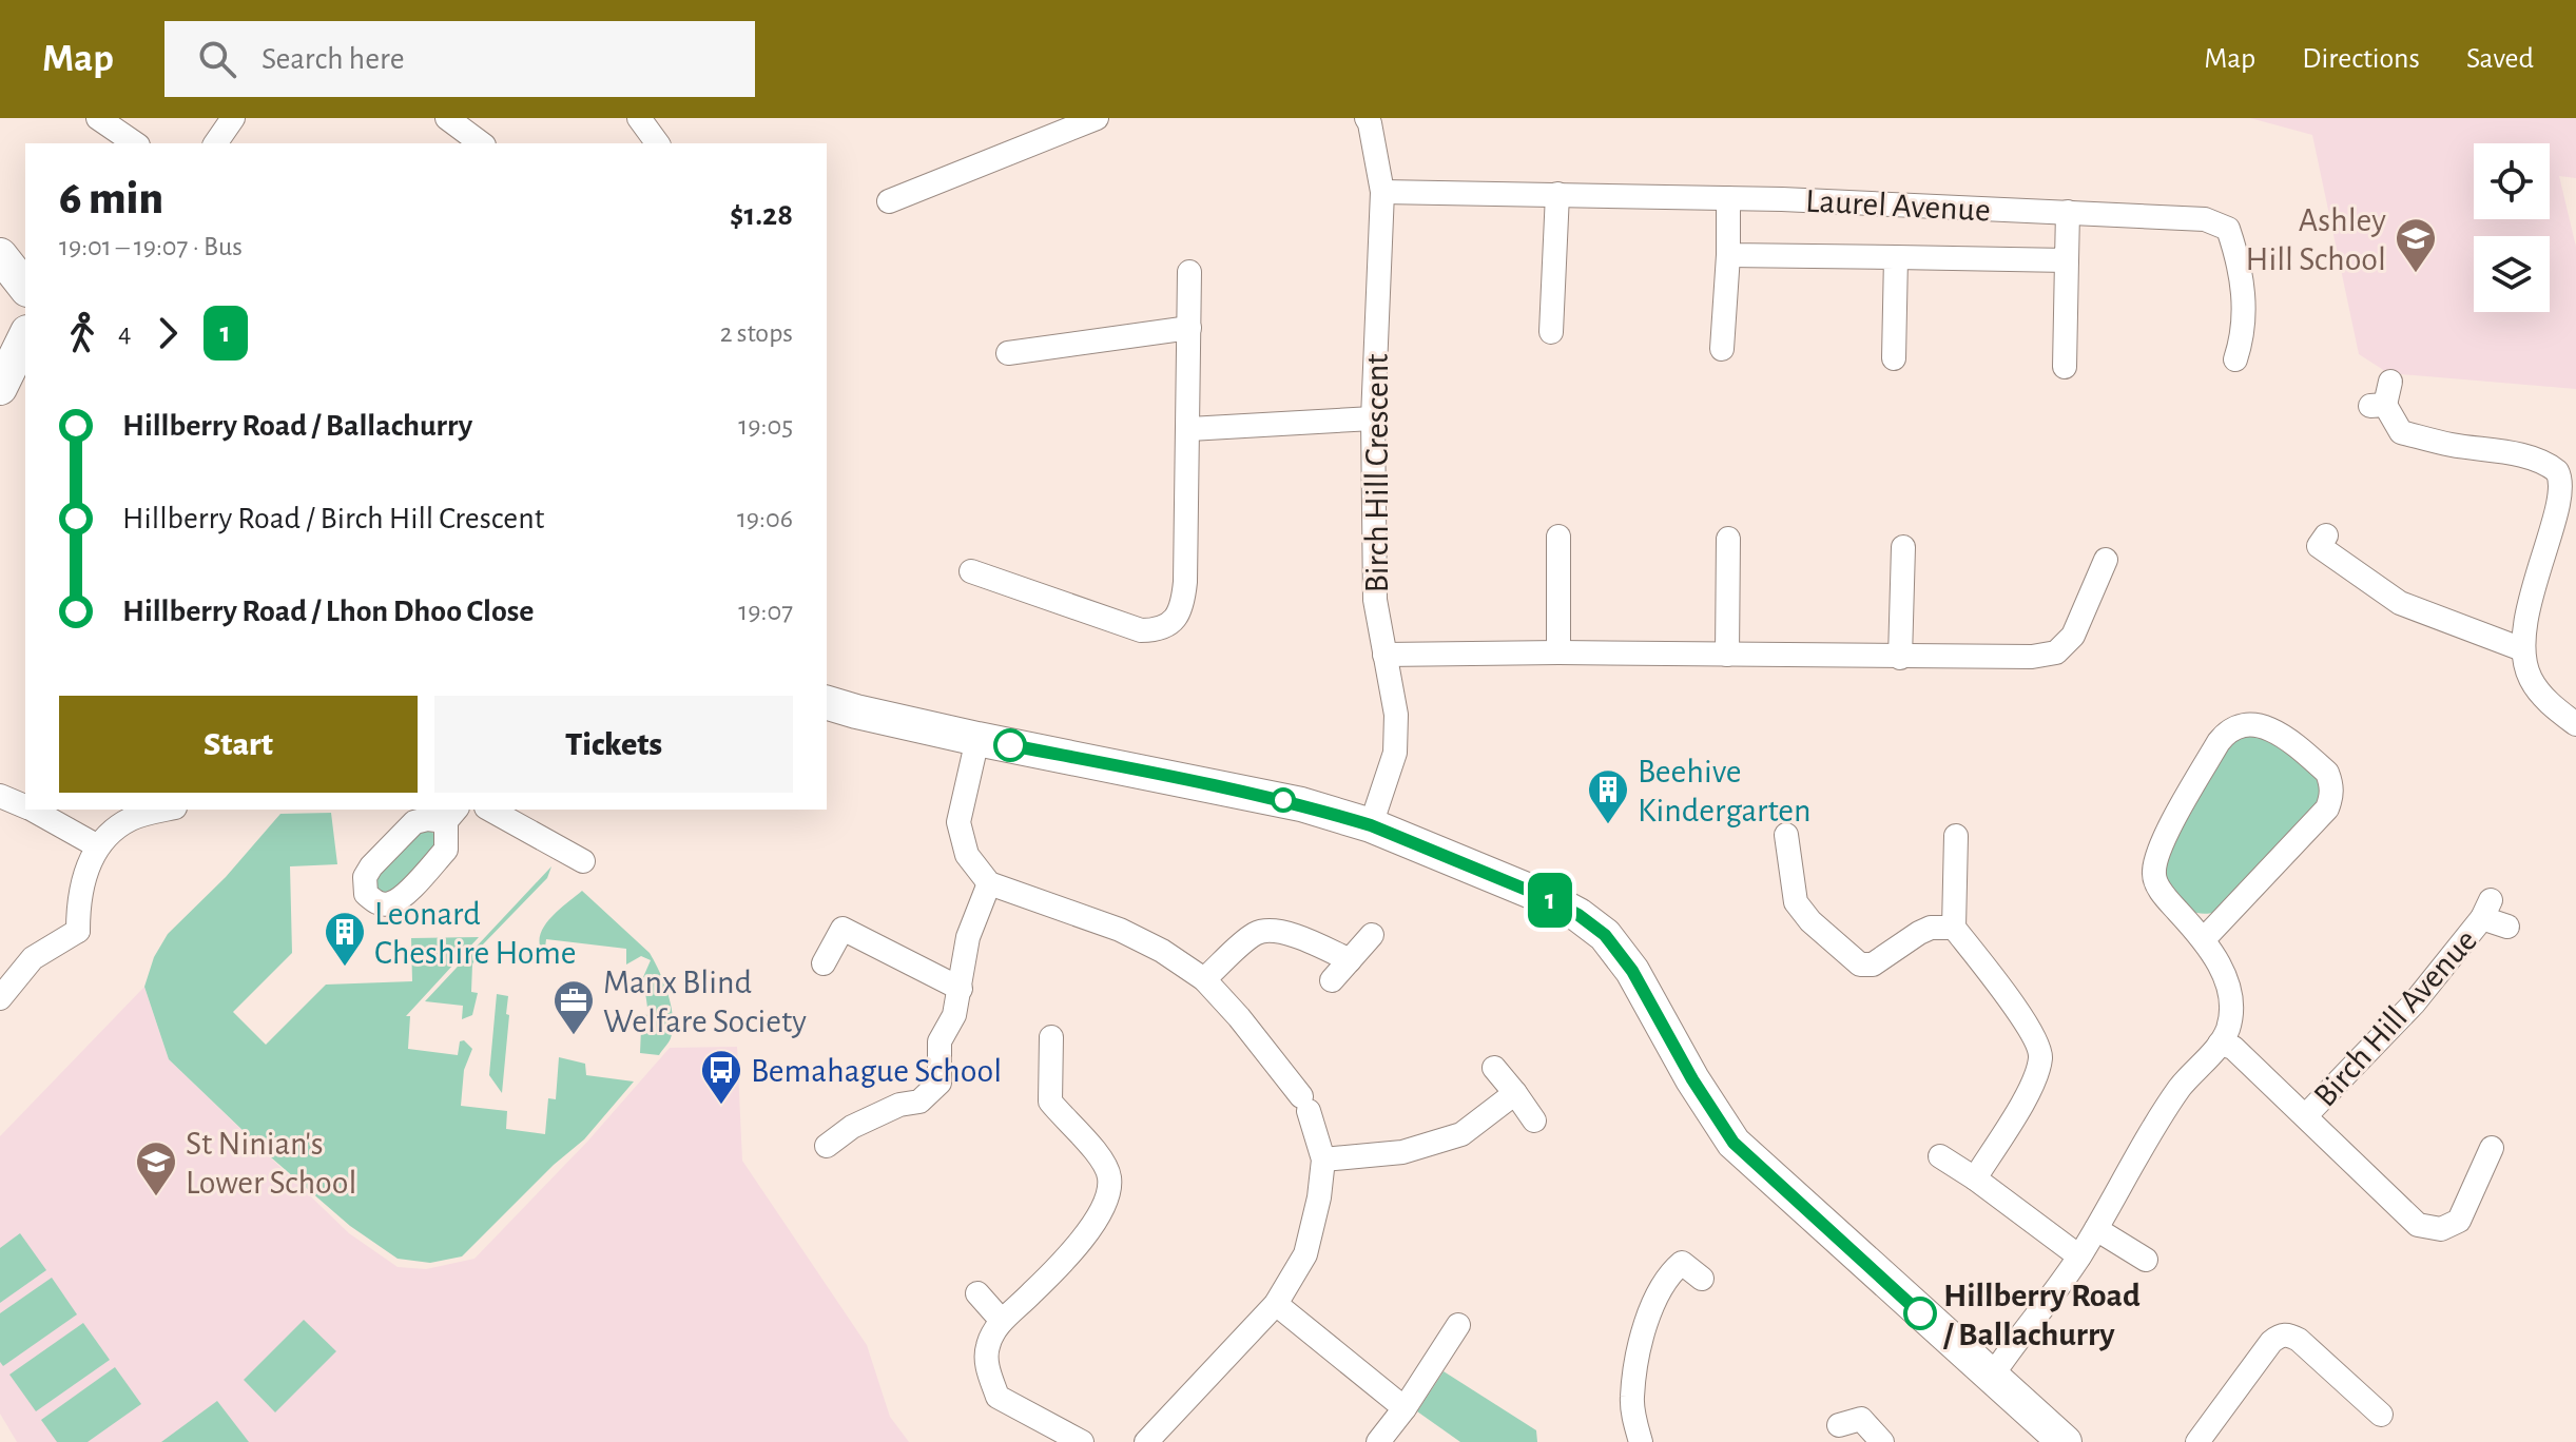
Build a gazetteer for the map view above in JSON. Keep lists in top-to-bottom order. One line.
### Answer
{"streets":{"street":["Laurel Avenue","Birch Hill Crescent","Birch Hill Avenue"]},"crossings":[["Laurel Avenue","Birch Hill Crescent"]],"places":{"school or university":["Ashley Hill School","St Ninian's Lower School"],"building":["Beehive Kindergarten","Leonard Cheshire Home"],"office":["Manx Blind Welfare Society"],"bus stop":["Bemahague School"],"other":["Hillberry Road / Ballachurry"]},"lines":["bus line 1"],"page":{"header":"Map","search":"Search here","nav":["Map","Directions","Saved"],"on_map":"1","heading":["6 min","19:01 – 19:07 · Bus","$1.28"],"legs":["4","1","2 stops"],"list":[{"name":"Hillberry Road / Ballachurry","value":"19:05"},{"name":"Hillberry Road / Birch Hill Crescent","value":"19:06"},{"name":"Hillberry Road / Lhon Dhoo Close","value":"19:07"}],"buttons":["Start","Tickets"]}}
